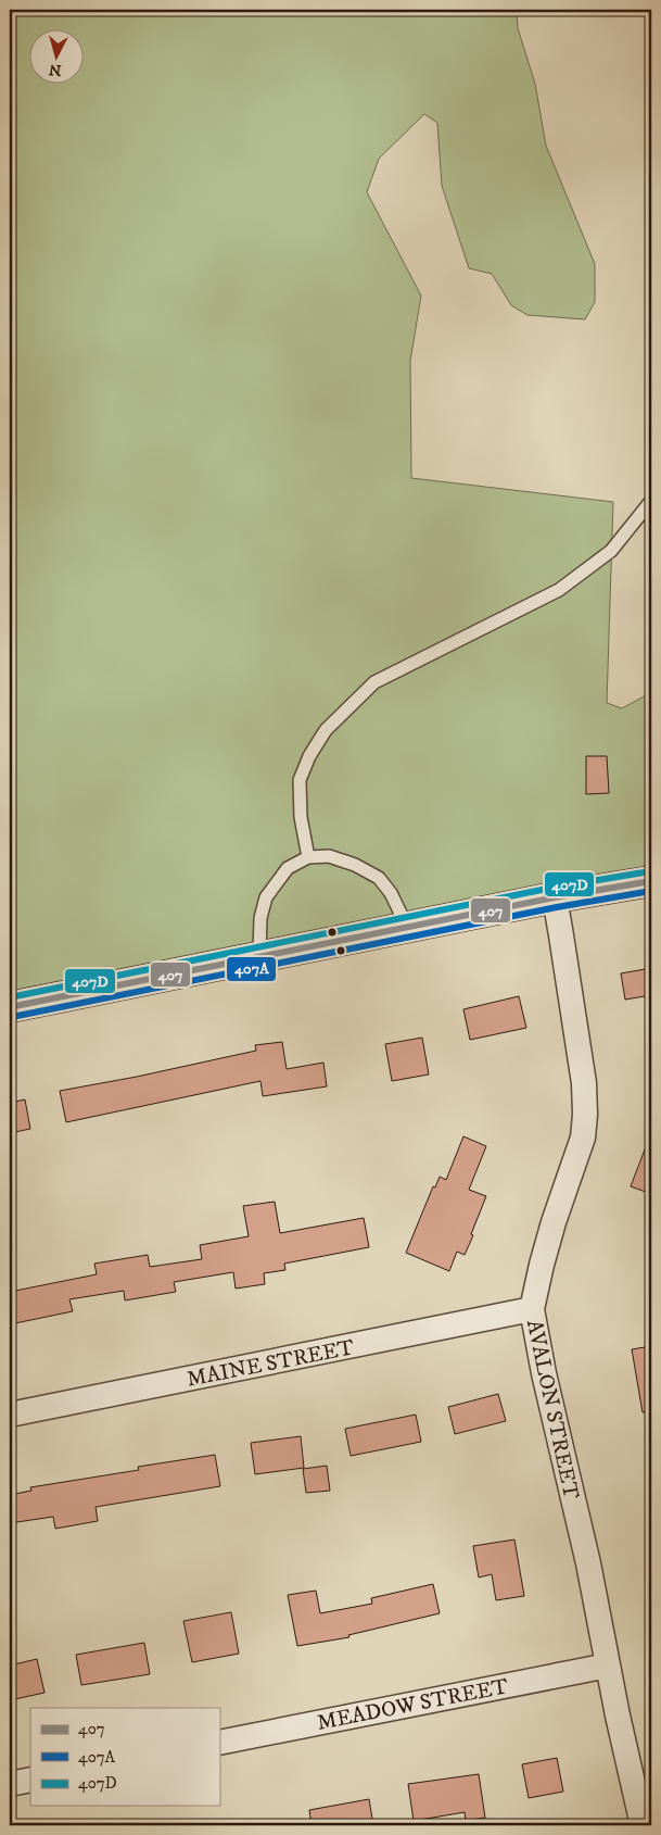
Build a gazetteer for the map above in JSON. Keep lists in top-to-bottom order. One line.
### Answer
{"streets":{"street":["MAINE STREET","AVALON STREET","MEADOW STREET"]},"crossings":[["MAINE STREET","AVALON STREET"],["AVALON STREET","MEADOW STREET"]],"lines":["transit line 407D","transit line 407","transit line 407A"],"legend":["407","407A","407D"],"north":"bottom"}
